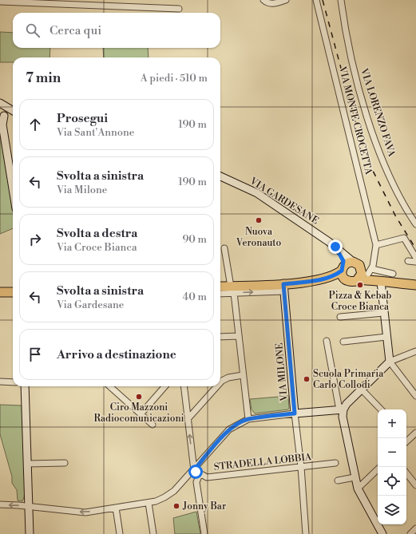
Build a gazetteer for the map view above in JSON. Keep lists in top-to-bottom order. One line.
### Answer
{"streets":{"street":["VIA LORENZO FAVA","VIA MONTE CROCETTA","VIA GARDESANE","VIA MILONE","STRADELLA LOBBIA"]},"crossings":[["VIA MILONE","STRADELLA LOBBIA"]],"places":["Nuova Veronauto","Pizza & Kebab Croce Bianca","Scuola Primaria Carlo Collodi","Ciro Mazzoni Radiocomunicazioni","Jonny Bar"],"page":{"search":"Cerca qui","heading":["7 min","A piedi · 510 m"],"list":[["Prosegui","Via Sant'Annone","190 m"],["Svolta a sinistra","Via Milone","190 m"],["Svolta a destra","Via Croce Bianca","90 m"],["Svolta a sinistra","Via Gardesane","40 m"],"Arrivo a destinazione"],"map_buttons":["+","−"]}}
